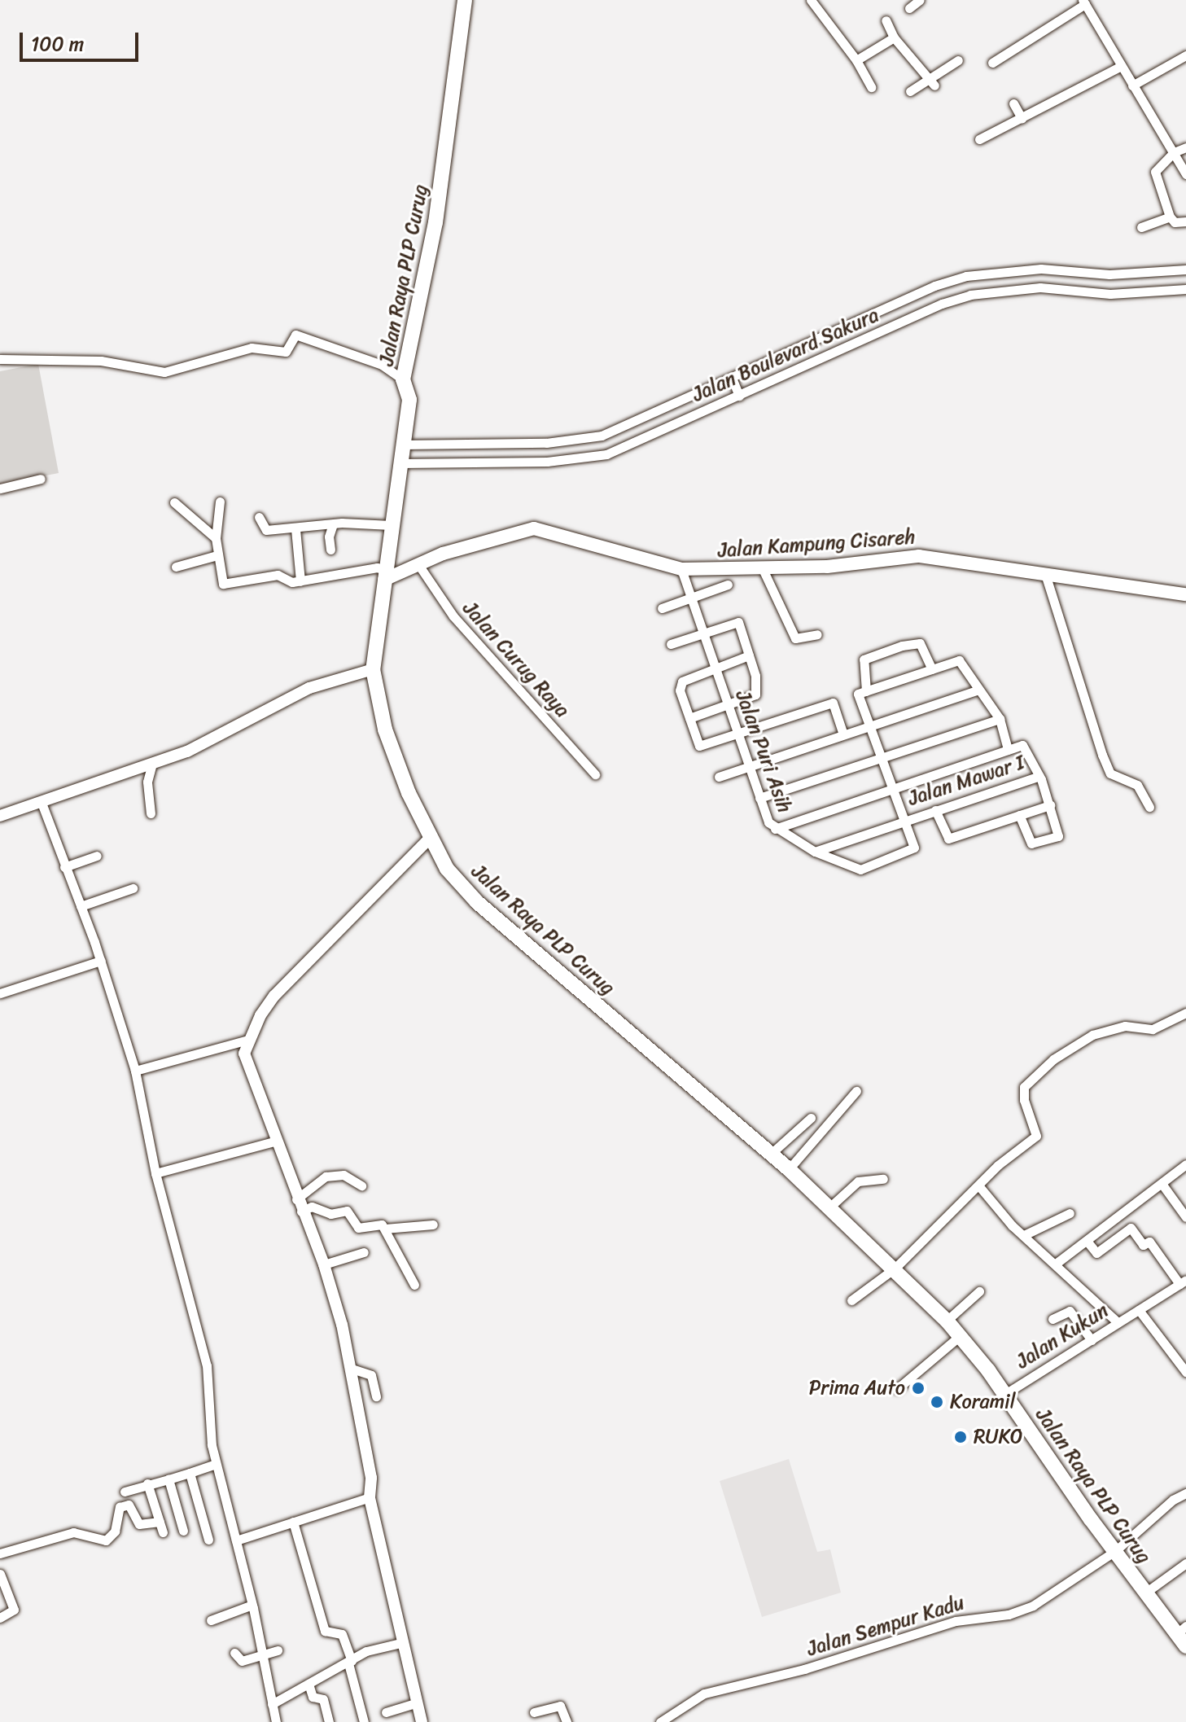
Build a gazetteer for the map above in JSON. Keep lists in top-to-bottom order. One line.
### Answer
{"streets":{"main road":["Jalan Raya PLP Curug","Jalan Kampung Cisareh"],"street":["Jalan Boulevard Sakura","Jalan Curug Raya","Jalan Puri Asih","Jalan Mawar I","Jalan Kukun","Jalan Sempur Kadu"]},"crossings":[["Jalan Raya PLP Curug","Jalan Boulevard Sakura"],["Jalan Raya PLP Curug","Jalan Kampung Cisareh"],["Jalan Raya PLP Curug","Jalan Kukun"],["Jalan Raya PLP Curug","Jalan Sempur Kadu"],["Jalan Kampung Cisareh","Jalan Curug Raya"],["Jalan Kampung Cisareh","Jalan Puri Asih"],["Jalan Puri Asih","Jalan Mawar I"]],"places":["Prima Auto","Koramil","RUKO"],"scale_bar":"100 m"}
